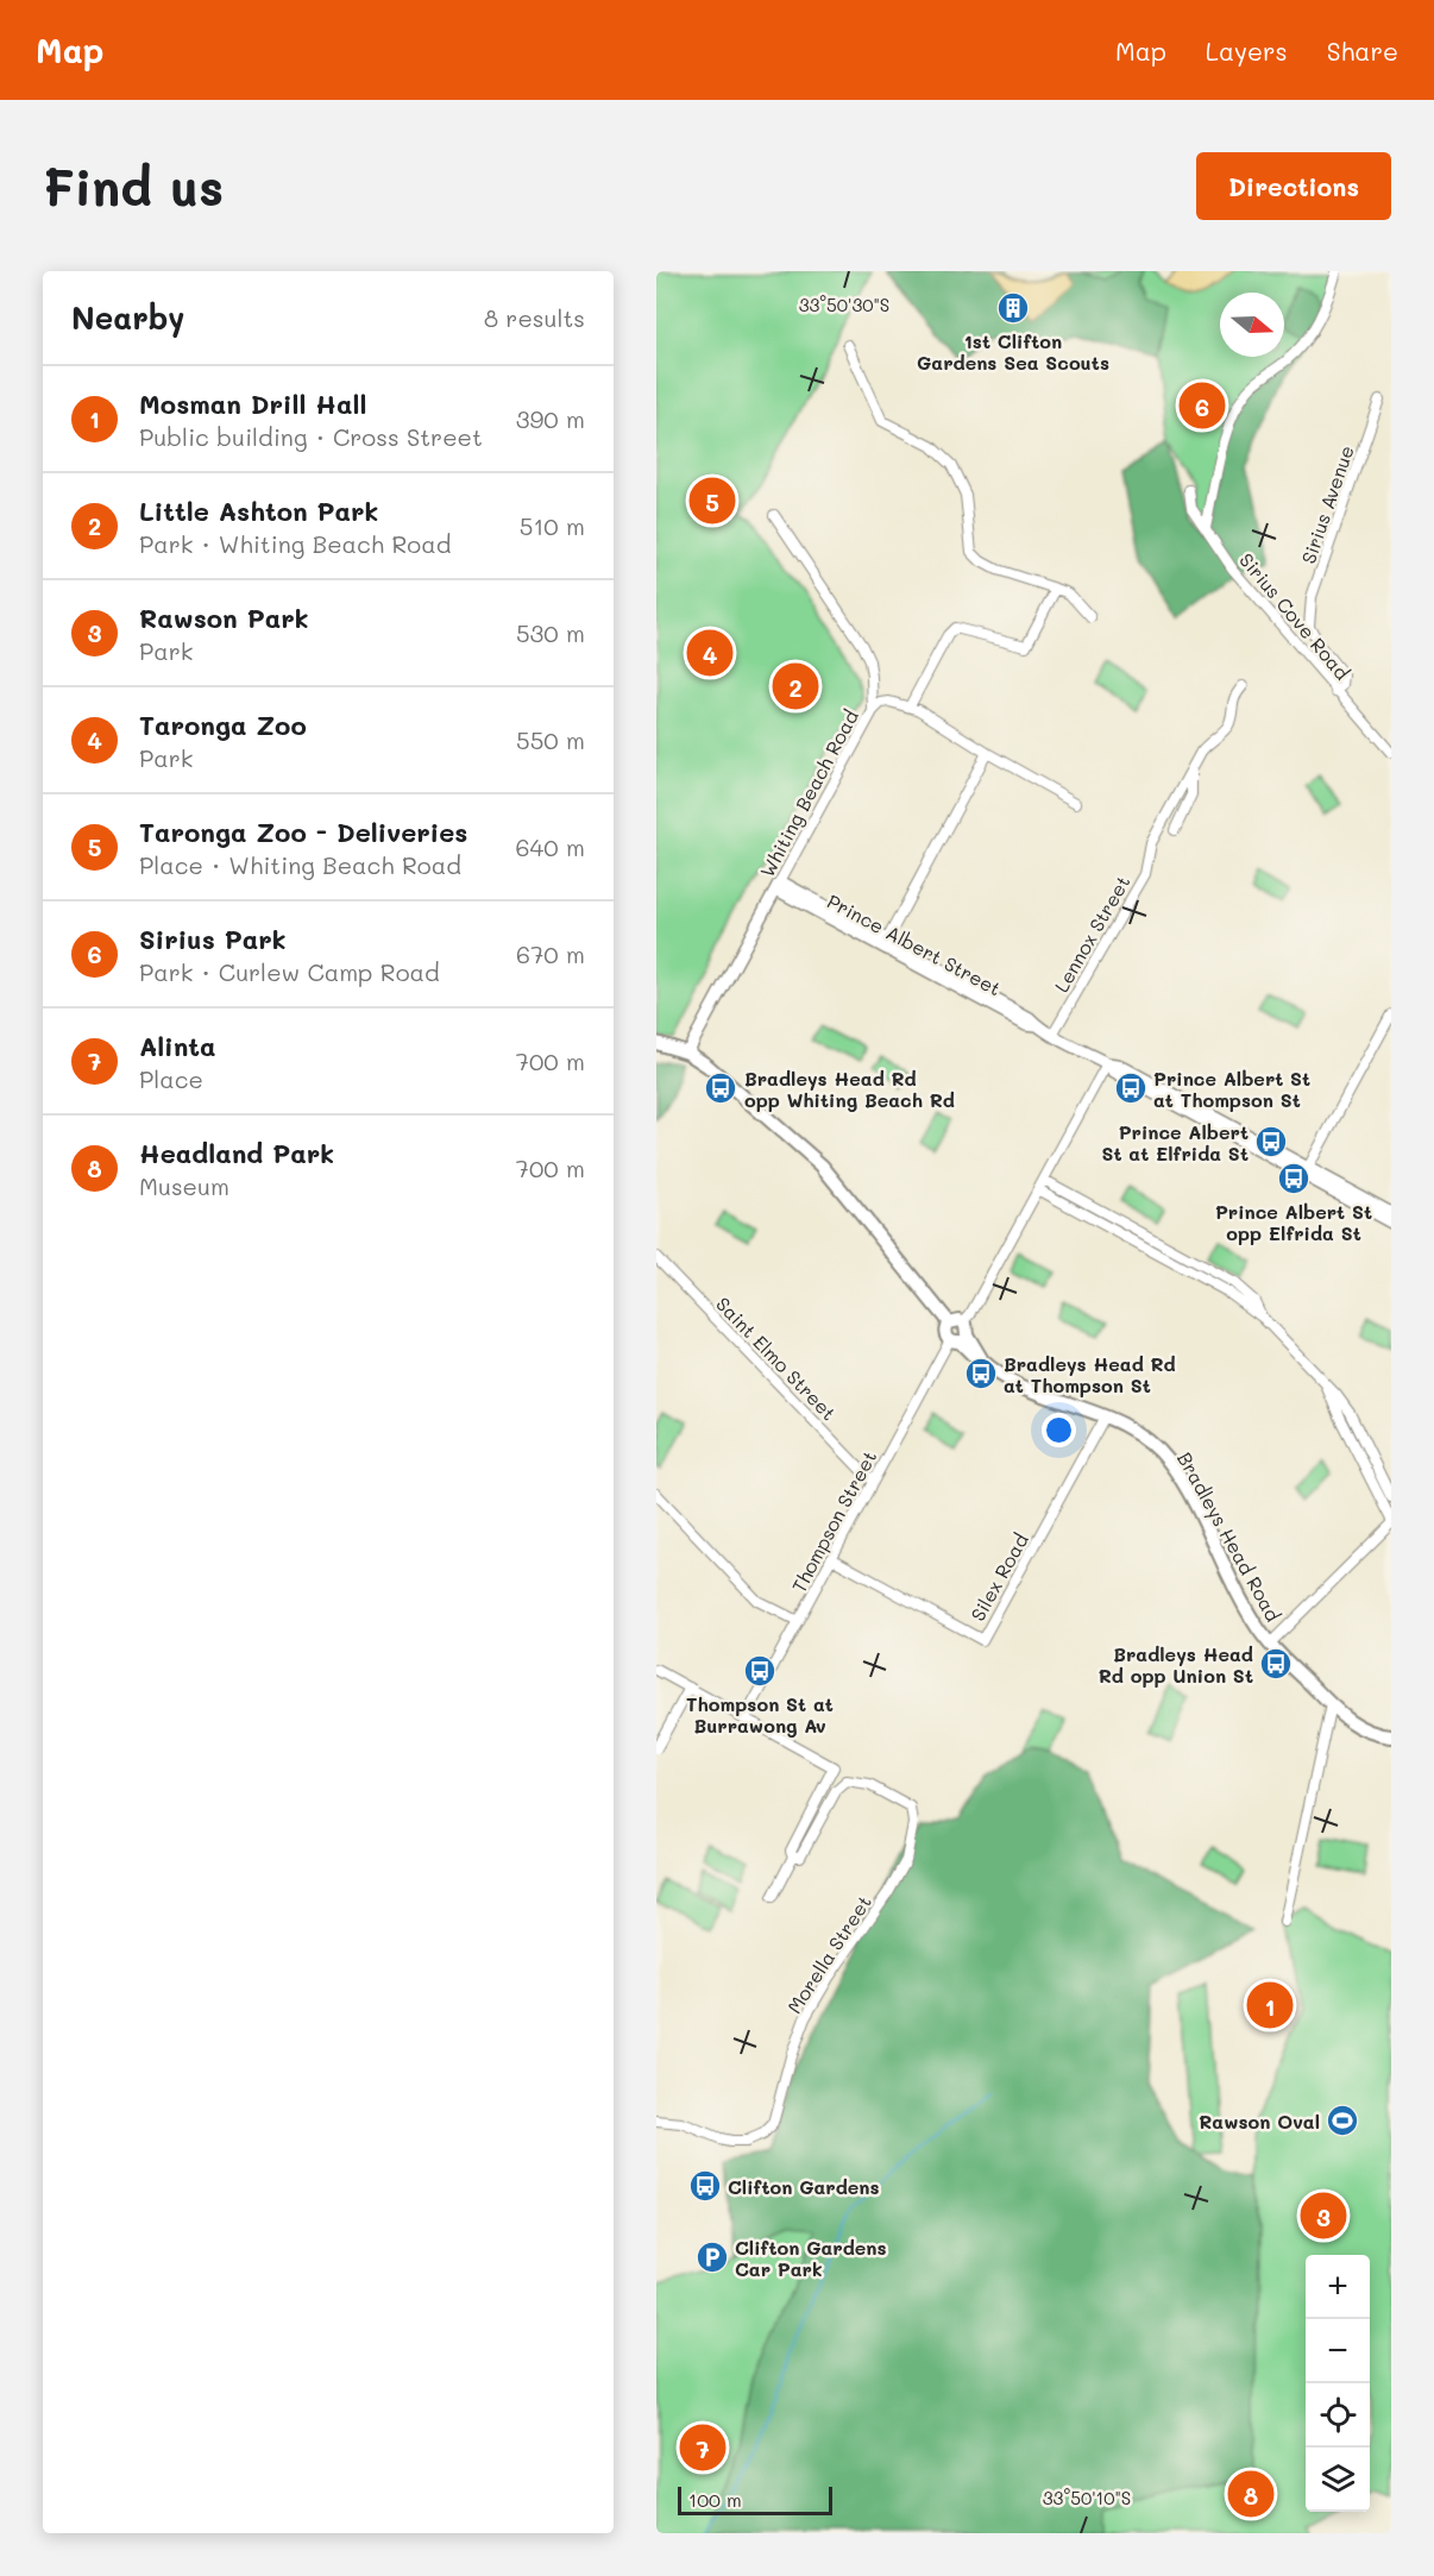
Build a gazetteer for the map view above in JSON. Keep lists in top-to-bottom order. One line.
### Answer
{"streets":{"main road":["Bradleys Head Road"],"street":["Sirius Avenue","Sirius Cove Road","Whiting Beach Road","Lennox Street","Prince Albert Street","Saint Elmo Street","Thompson Street","Silex Road","Morella Street"]},"crossings":[["Sirius Avenue","Sirius Cove Road"],["Whiting Beach Road","Prince Albert Street"],["Whiting Beach Road","Bradleys Head Road"],["Lennox Street","Prince Albert Street"],["Prince Albert Street","Thompson Street"],["Saint Elmo Street","Thompson Street"],["Thompson Street","Bradleys Head Road"],["Thompson Street","Silex Road"],["Bradleys Head Road","Silex Road"]],"places":{"building":["1st Clifton Gardens Sea Scouts"],"bus stop":["Bradleys Head Rd opp Whiting Beach Rd","Prince Albert St at Thompson St","Prince Albert St at Elfrida St","Prince Albert St opp Elfrida St","Bradleys Head Rd at Thompson St","Bradleys Head Rd opp Union St","Thompson St at Burrawong Av","Clifton Gardens"],"sports":["Rawson Oval"],"parking":["Clifton Gardens Car Park"]},"scale_bar":"100 m","north":"right","page":{"header":"Map","nav":["Map","Layers","Share"],"buttons":"Directions","title":"Find us","heading":["Nearby","8 results"],"list":[{"mark":"1","name":"Mosman Drill Hall","note":"Public building · Cross Street","value":"390 m"},{"mark":"2","name":"Little Ashton Park","note":"Park · Whiting Beach Road","value":"510 m"},{"mark":"3","name":"Rawson Park","note":"Park","value":"530 m"},{"mark":"4","name":"Taronga Zoo","note":"Park","value":"550 m"},{"mark":"5","name":"Taronga Zoo - Deliveries","note":"Place · Whiting Beach Road","value":"640 m"},{"mark":"6","name":"Sirius Park","note":"Park · Curlew Camp Road","value":"670 m"},{"mark":"7","name":"Alinta","note":"Place","value":"700 m"},{"mark":"8","name":"Headland Park","note":"Museum","value":"700 m"}],"pins":["6","5","4","2","1","3","7","8"],"map_buttons":["+","−"],"scale":"100 m"},"coordinates":["33°50'30\"S","33°50'10\"S"]}
